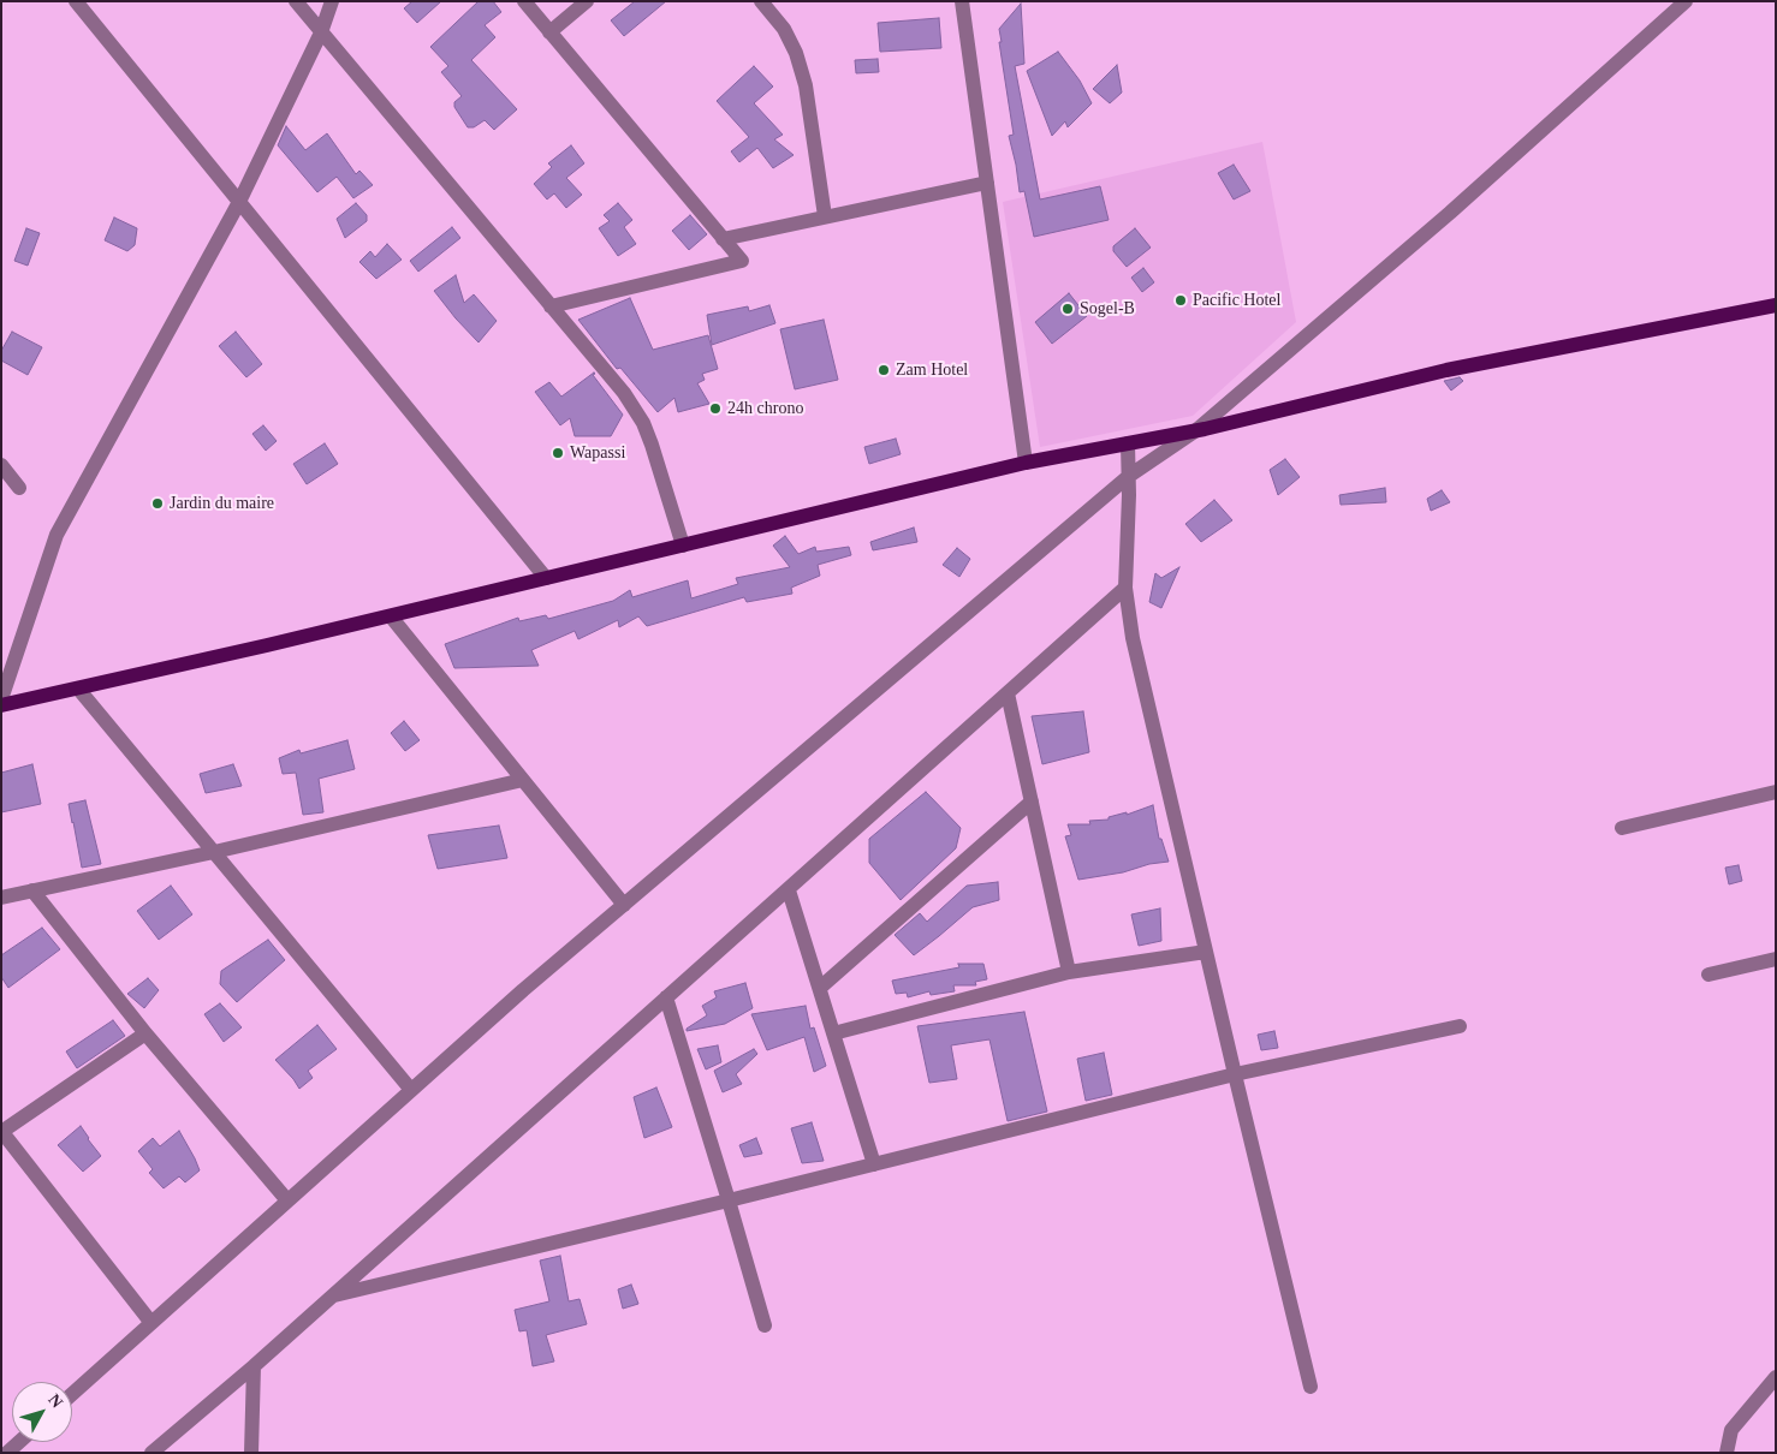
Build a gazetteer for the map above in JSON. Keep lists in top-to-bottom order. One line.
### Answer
{"places":["Pacific Hotel","Sogel-B","Zam Hotel","24h chrono","Wapassi","Jardin du maire"],"north":"top right"}
